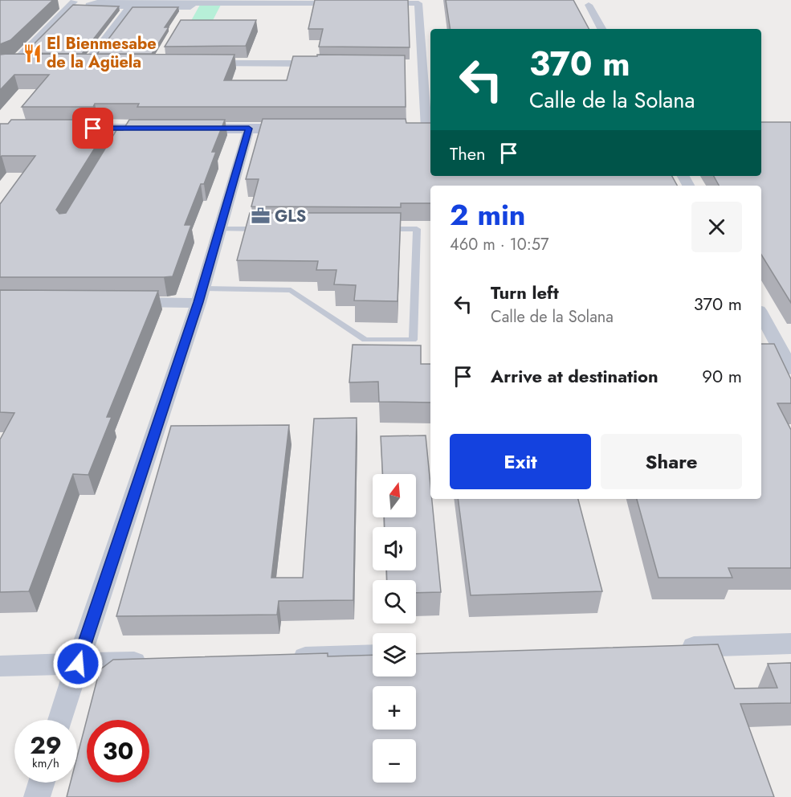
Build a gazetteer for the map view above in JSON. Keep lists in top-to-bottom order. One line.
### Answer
{"places":{"restaurant":["El Bienmesabe de la Agüela"],"office":["GLS"]},"north":"top","page":{"turn":["370 m","Calle de la Solana"],"then":"Then","heading":["2 min","460 m · 10:57"],"list":[{"name":"Turn left","note":"Calle de la Solana","value":"370 m"},{"name":"Arrive at destination","value":"90 m"}],"buttons":["Exit","Share"],"map_buttons":["+","−"],"speed":"29 km/h","limit":"30"}}
